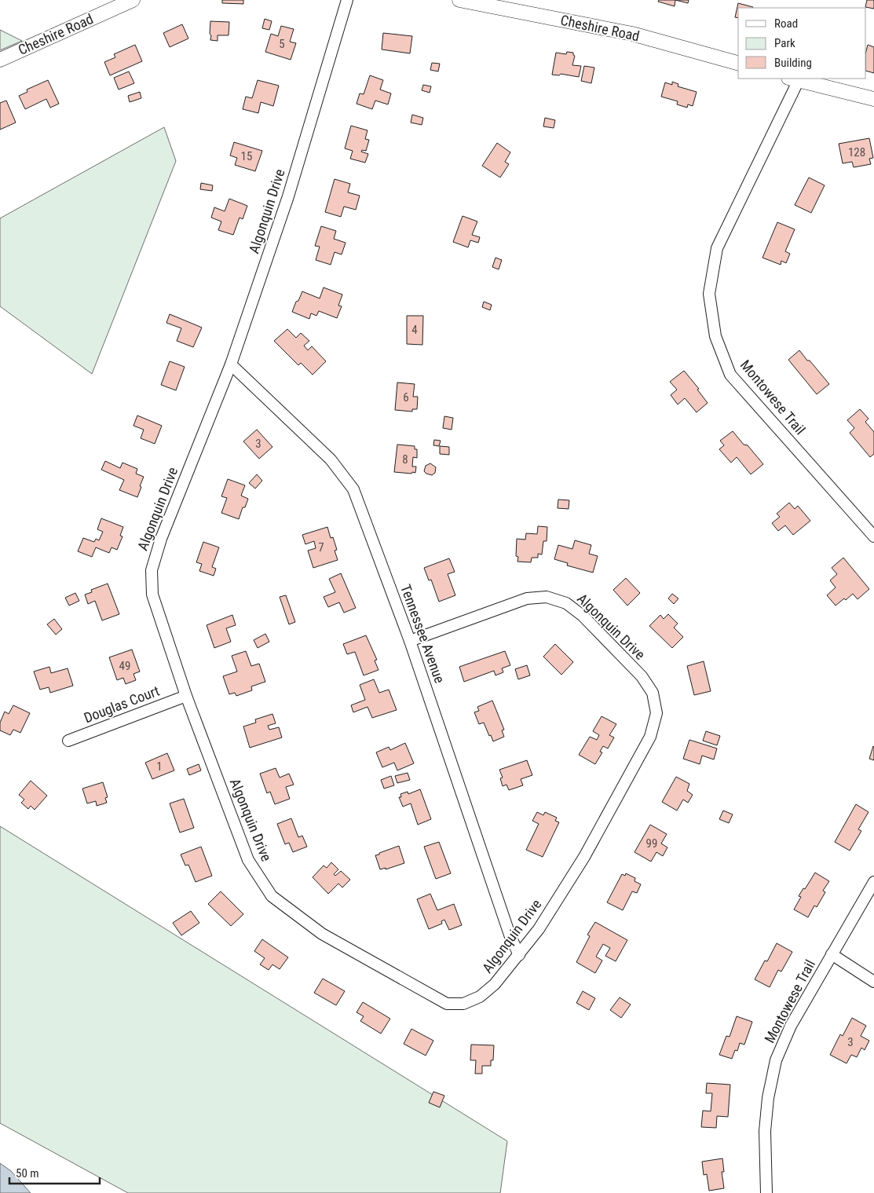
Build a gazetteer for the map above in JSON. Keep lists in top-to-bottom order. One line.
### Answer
{"streets":{"street":["Cheshire Road","Algonquin Drive","Montowese Trail","Tennessee Avenue","Douglas Court"]},"crossings":[["Algonquin Drive","Tennessee Avenue"],["Algonquin Drive","Douglas Court"]],"house_numbers":["5","128","15","4","6","3","8","7","49","1","99","3"],"legend":["Road","Park","Building"],"scale_bar":"50 m"}
